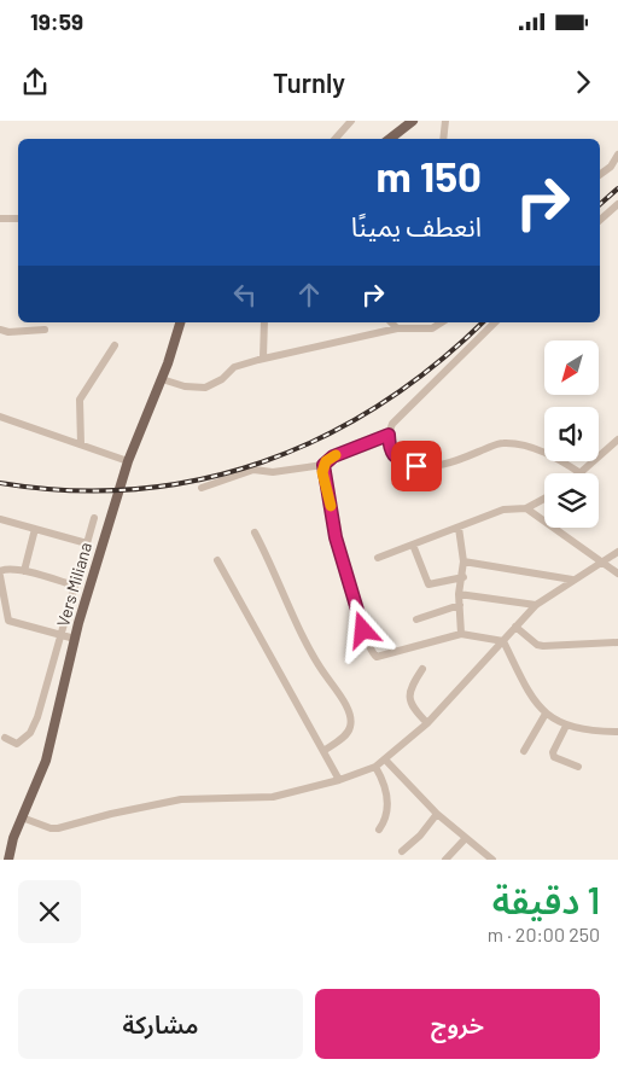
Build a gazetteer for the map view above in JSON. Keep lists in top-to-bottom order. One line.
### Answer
{"streets":{"main road":["Vers Miliana"]},"north":"bottom left","page":{"status":"19:59","header":"Turnly","turn":["150 m","انعطف يمينًا"],"heading":["1 دقيقة","250 m · 20:00"],"buttons":["خروج","مشاركة"]}}
